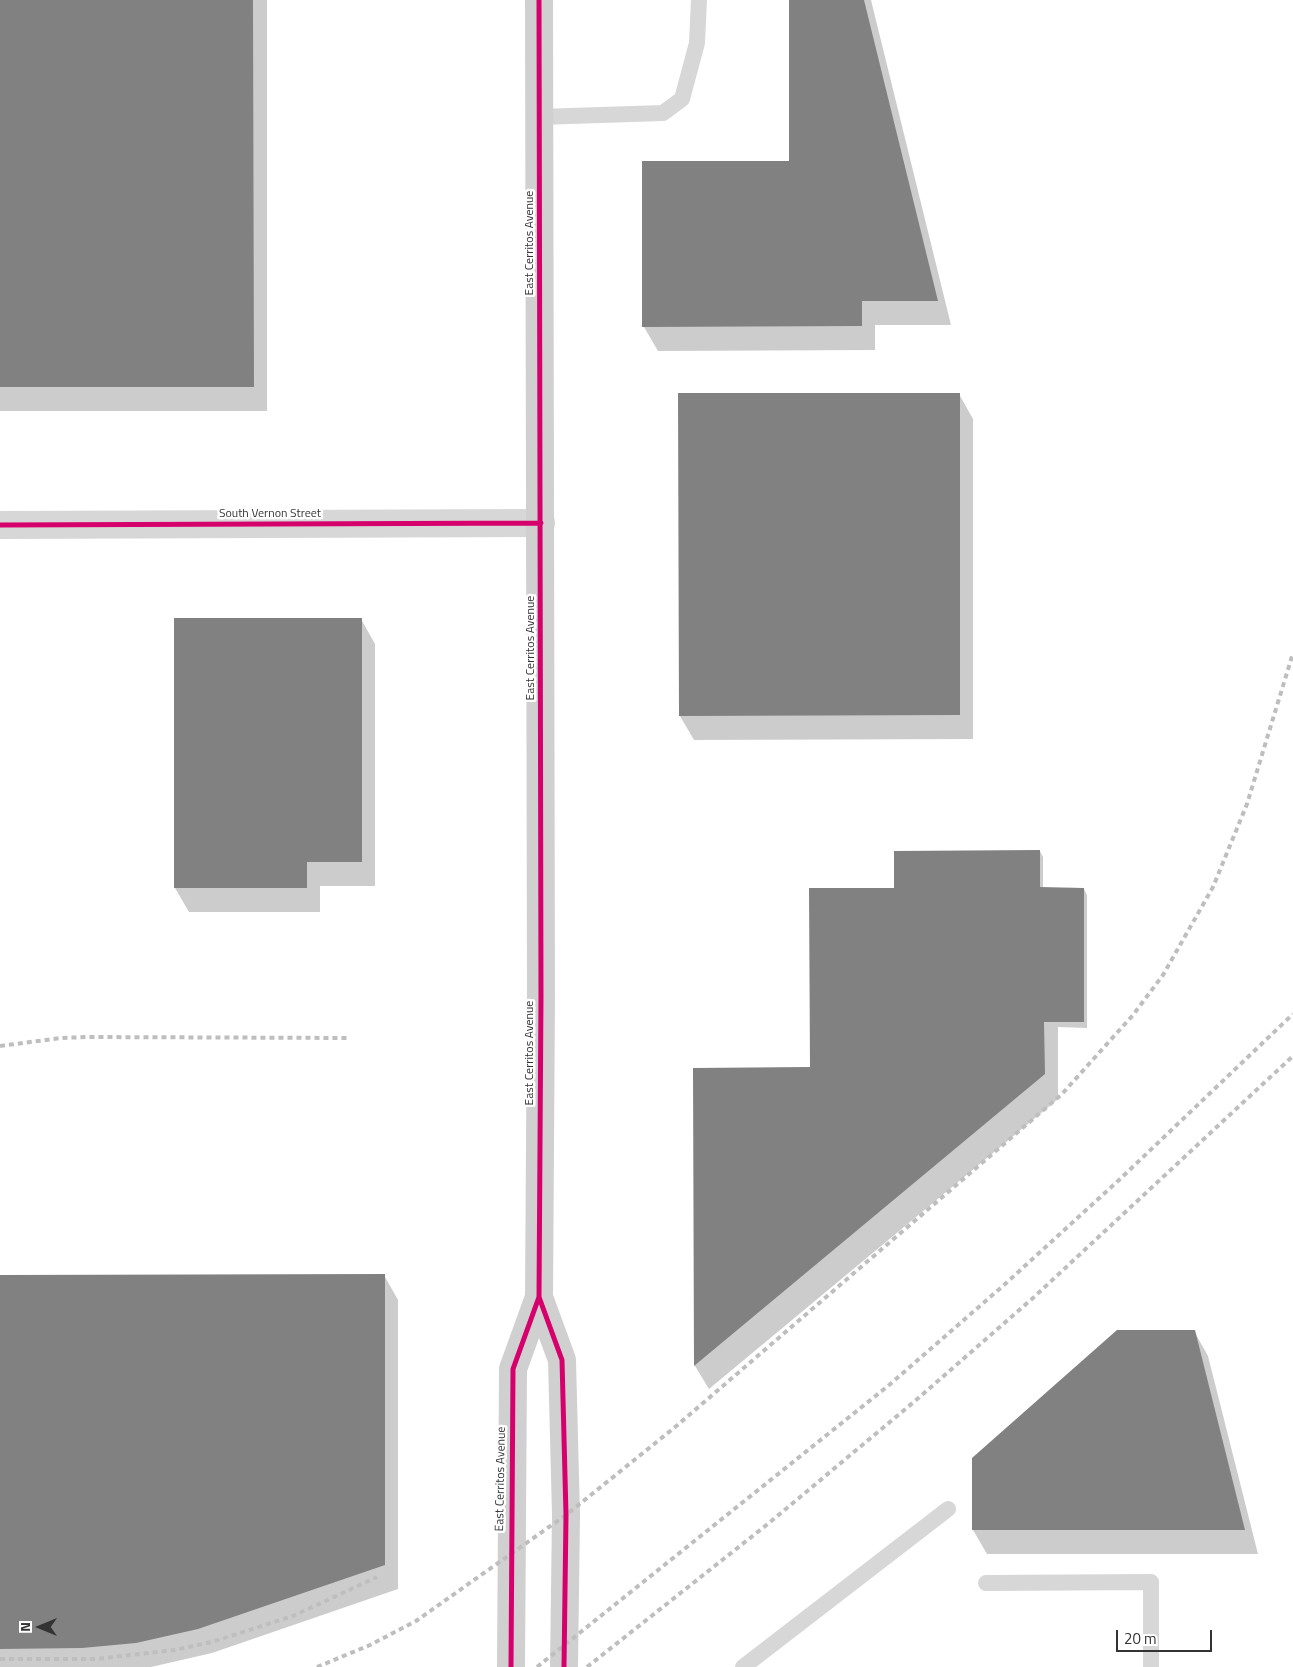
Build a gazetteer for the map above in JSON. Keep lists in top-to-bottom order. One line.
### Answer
{"streets":{"main road":["East Cerritos Avenue"],"street":["South Vernon Street"]},"crossings":[["East Cerritos Avenue","South Vernon Street"]],"scale_bar":"20 m","north":"left"}
